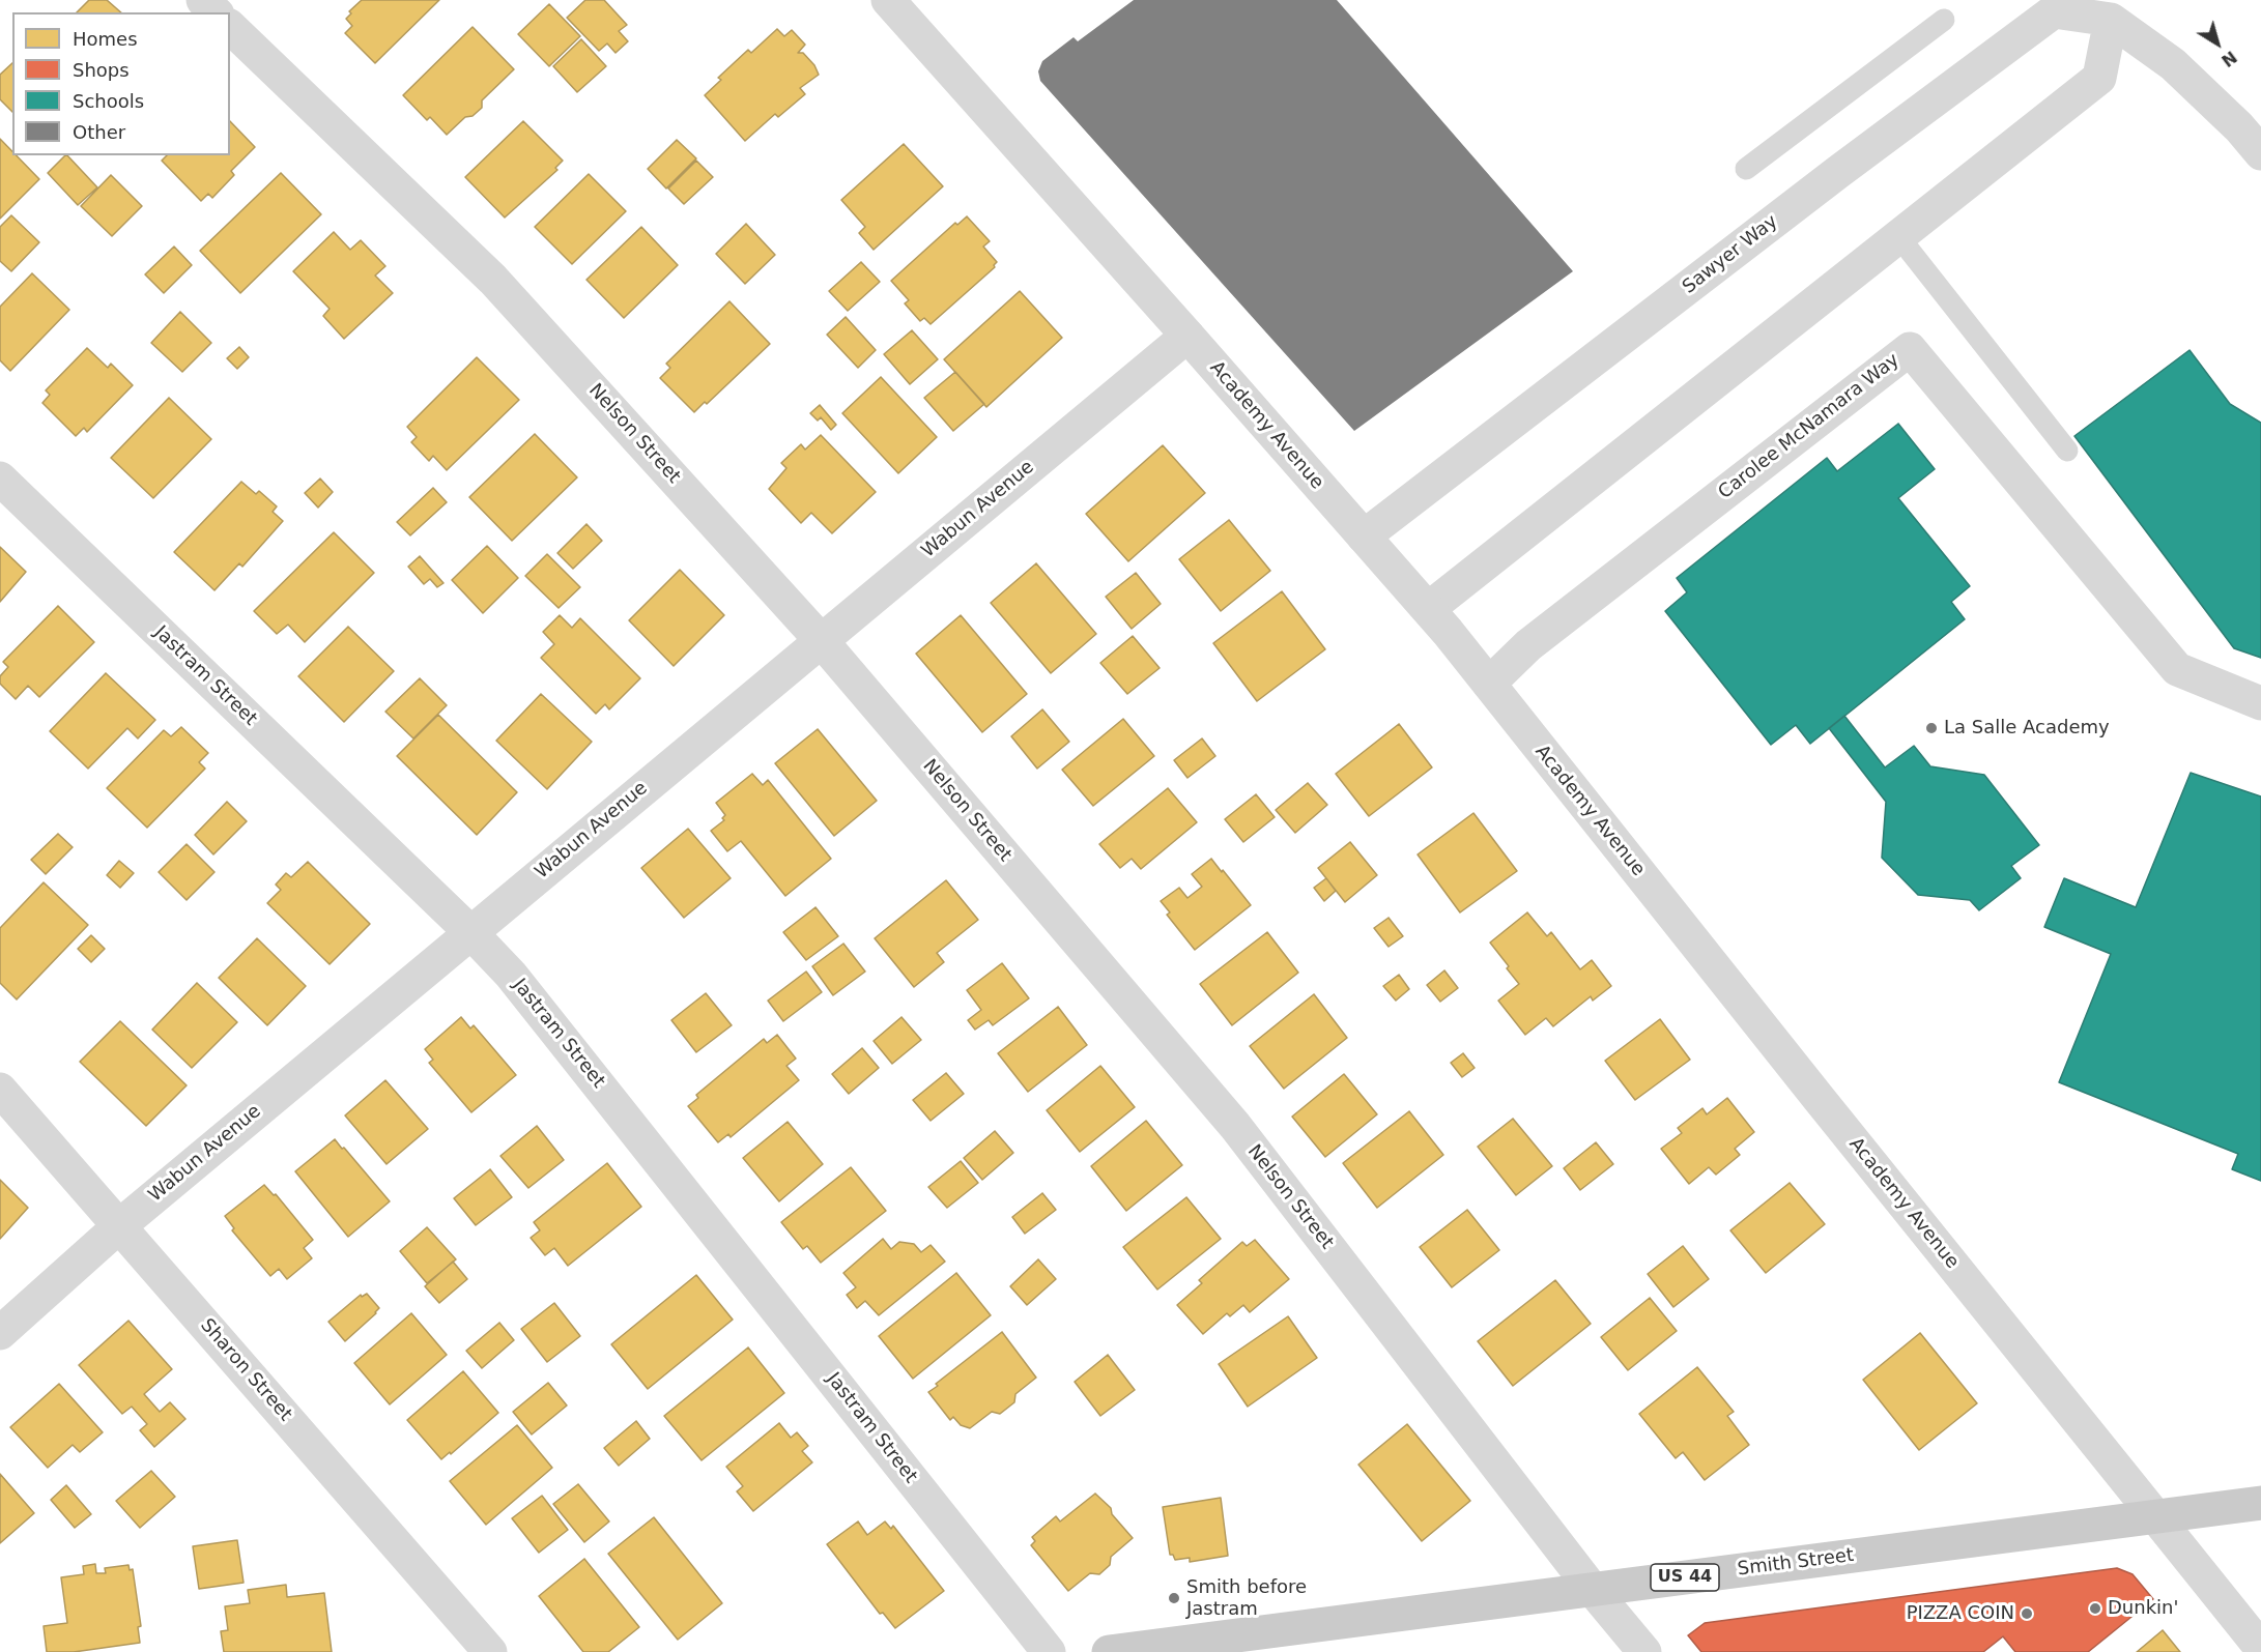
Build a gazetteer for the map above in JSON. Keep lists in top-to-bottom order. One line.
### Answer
{"streets":{"main road":["Smith Street","US 44"],"street":["Sawyer Way","Academy Avenue","Carolee McNamara Way","Nelson Street","Wabun Avenue","Jastram Street","Sharon Street"]},"crossings":[["Sawyer Way","Academy Avenue"],["Academy Avenue","Carolee McNamara Way"],["Academy Avenue","Wabun Avenue"],["Academy Avenue","Smith Street"],["Nelson Street","Wabun Avenue"],["Nelson Street","Smith Street"],["Wabun Avenue","Jastram Street"],["Wabun Avenue","Sharon Street"]],"places":["La Salle Academy","Smith before Jastram","Dunkin'","PIZZA COIN"],"legend":["Homes","Shops","Schools","Other"],"north":"bottom right"}
